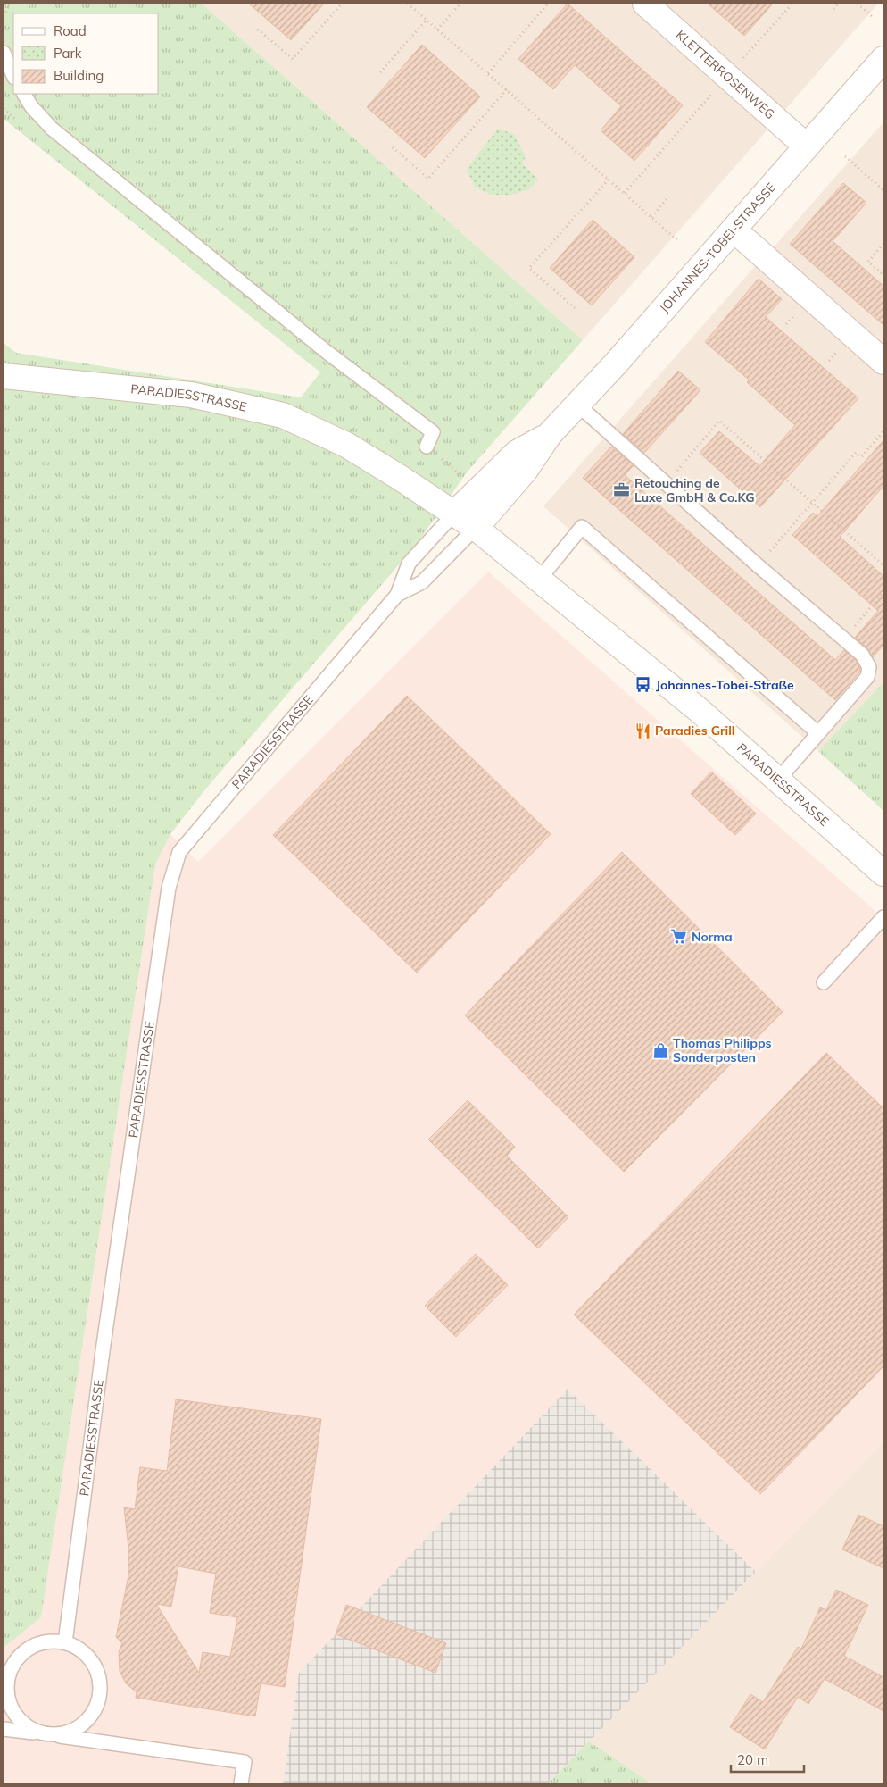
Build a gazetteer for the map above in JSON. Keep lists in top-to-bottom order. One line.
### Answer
{"streets":{"street":["KLETTERROSENWEG","JOHANNES-TOBEI-STRASSE","PARADIESSTRASSE"]},"crossings":[["KLETTERROSENWEG","JOHANNES-TOBEI-STRASSE"],["JOHANNES-TOBEI-STRASSE","PARADIESSTRASSE"]],"places":{"office":["Retouching de Luxe GmbH & Co.KG"],"bus stop":["Johannes-Tobei-Straße"],"restaurant":["Paradies Grill"],"supermarket":["Norma"],"shop":["Thomas Philipps Sonderposten"]},"legend":["Road","Park","Building"],"scale_bar":"20 m"}
